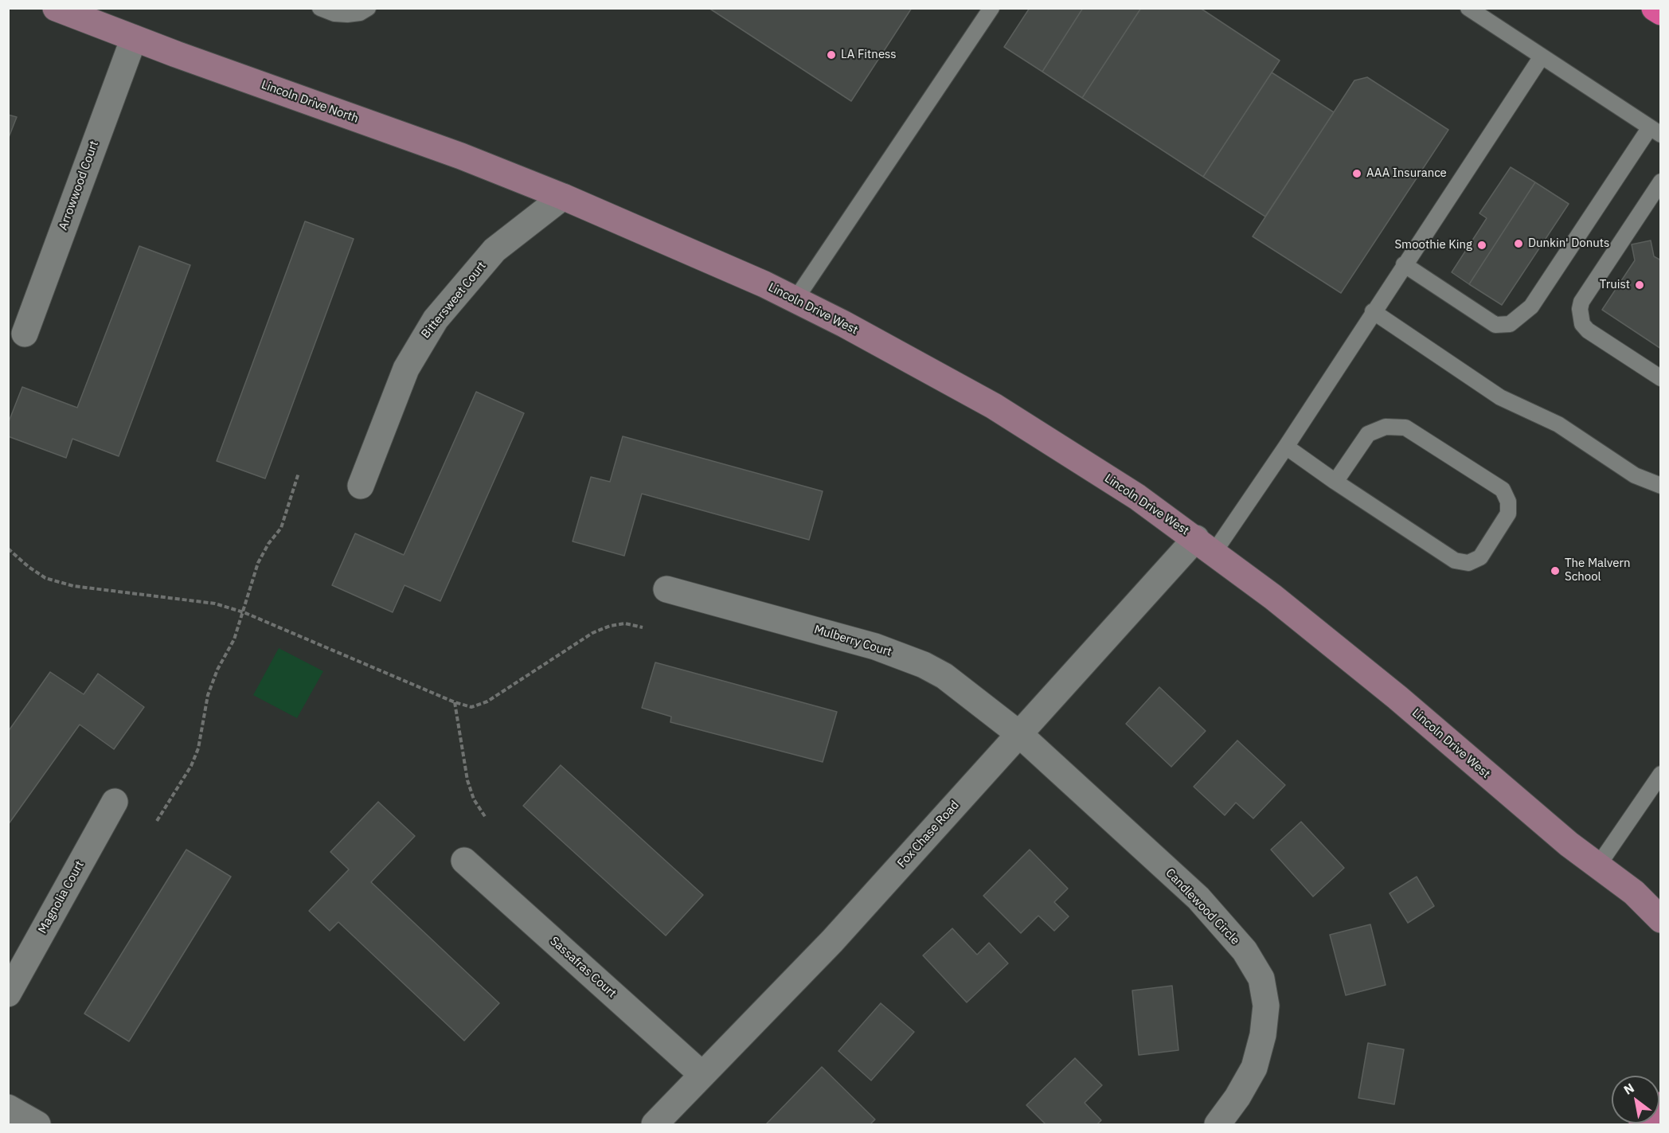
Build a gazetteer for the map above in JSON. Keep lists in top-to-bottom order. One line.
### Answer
{"streets":{"street":["Lincoln Drive North","Arrowwood Court","Bittersweet Court","Lincoln Drive West","Mulberry Court","Fox Chase Road","Magnolia Court","Candlewood Circle","Sassafras Court"]},"crossings":[["Lincoln Drive North","Arrowwood Court"],["Lincoln Drive North","Bittersweet Court"],["Lincoln Drive North","Lincoln Drive West"],["Bittersweet Court","Lincoln Drive West"],["Lincoln Drive West","Fox Chase Road"],["Mulberry Court","Fox Chase Road"],["Mulberry Court","Candlewood Circle"],["Fox Chase Road","Candlewood Circle"],["Fox Chase Road","Sassafras Court"]],"places":["LA Fitness","AAA Insurance","Dunkin' Donuts","Smoothie King","Truist","The Malvern School"],"north":"top left"}
